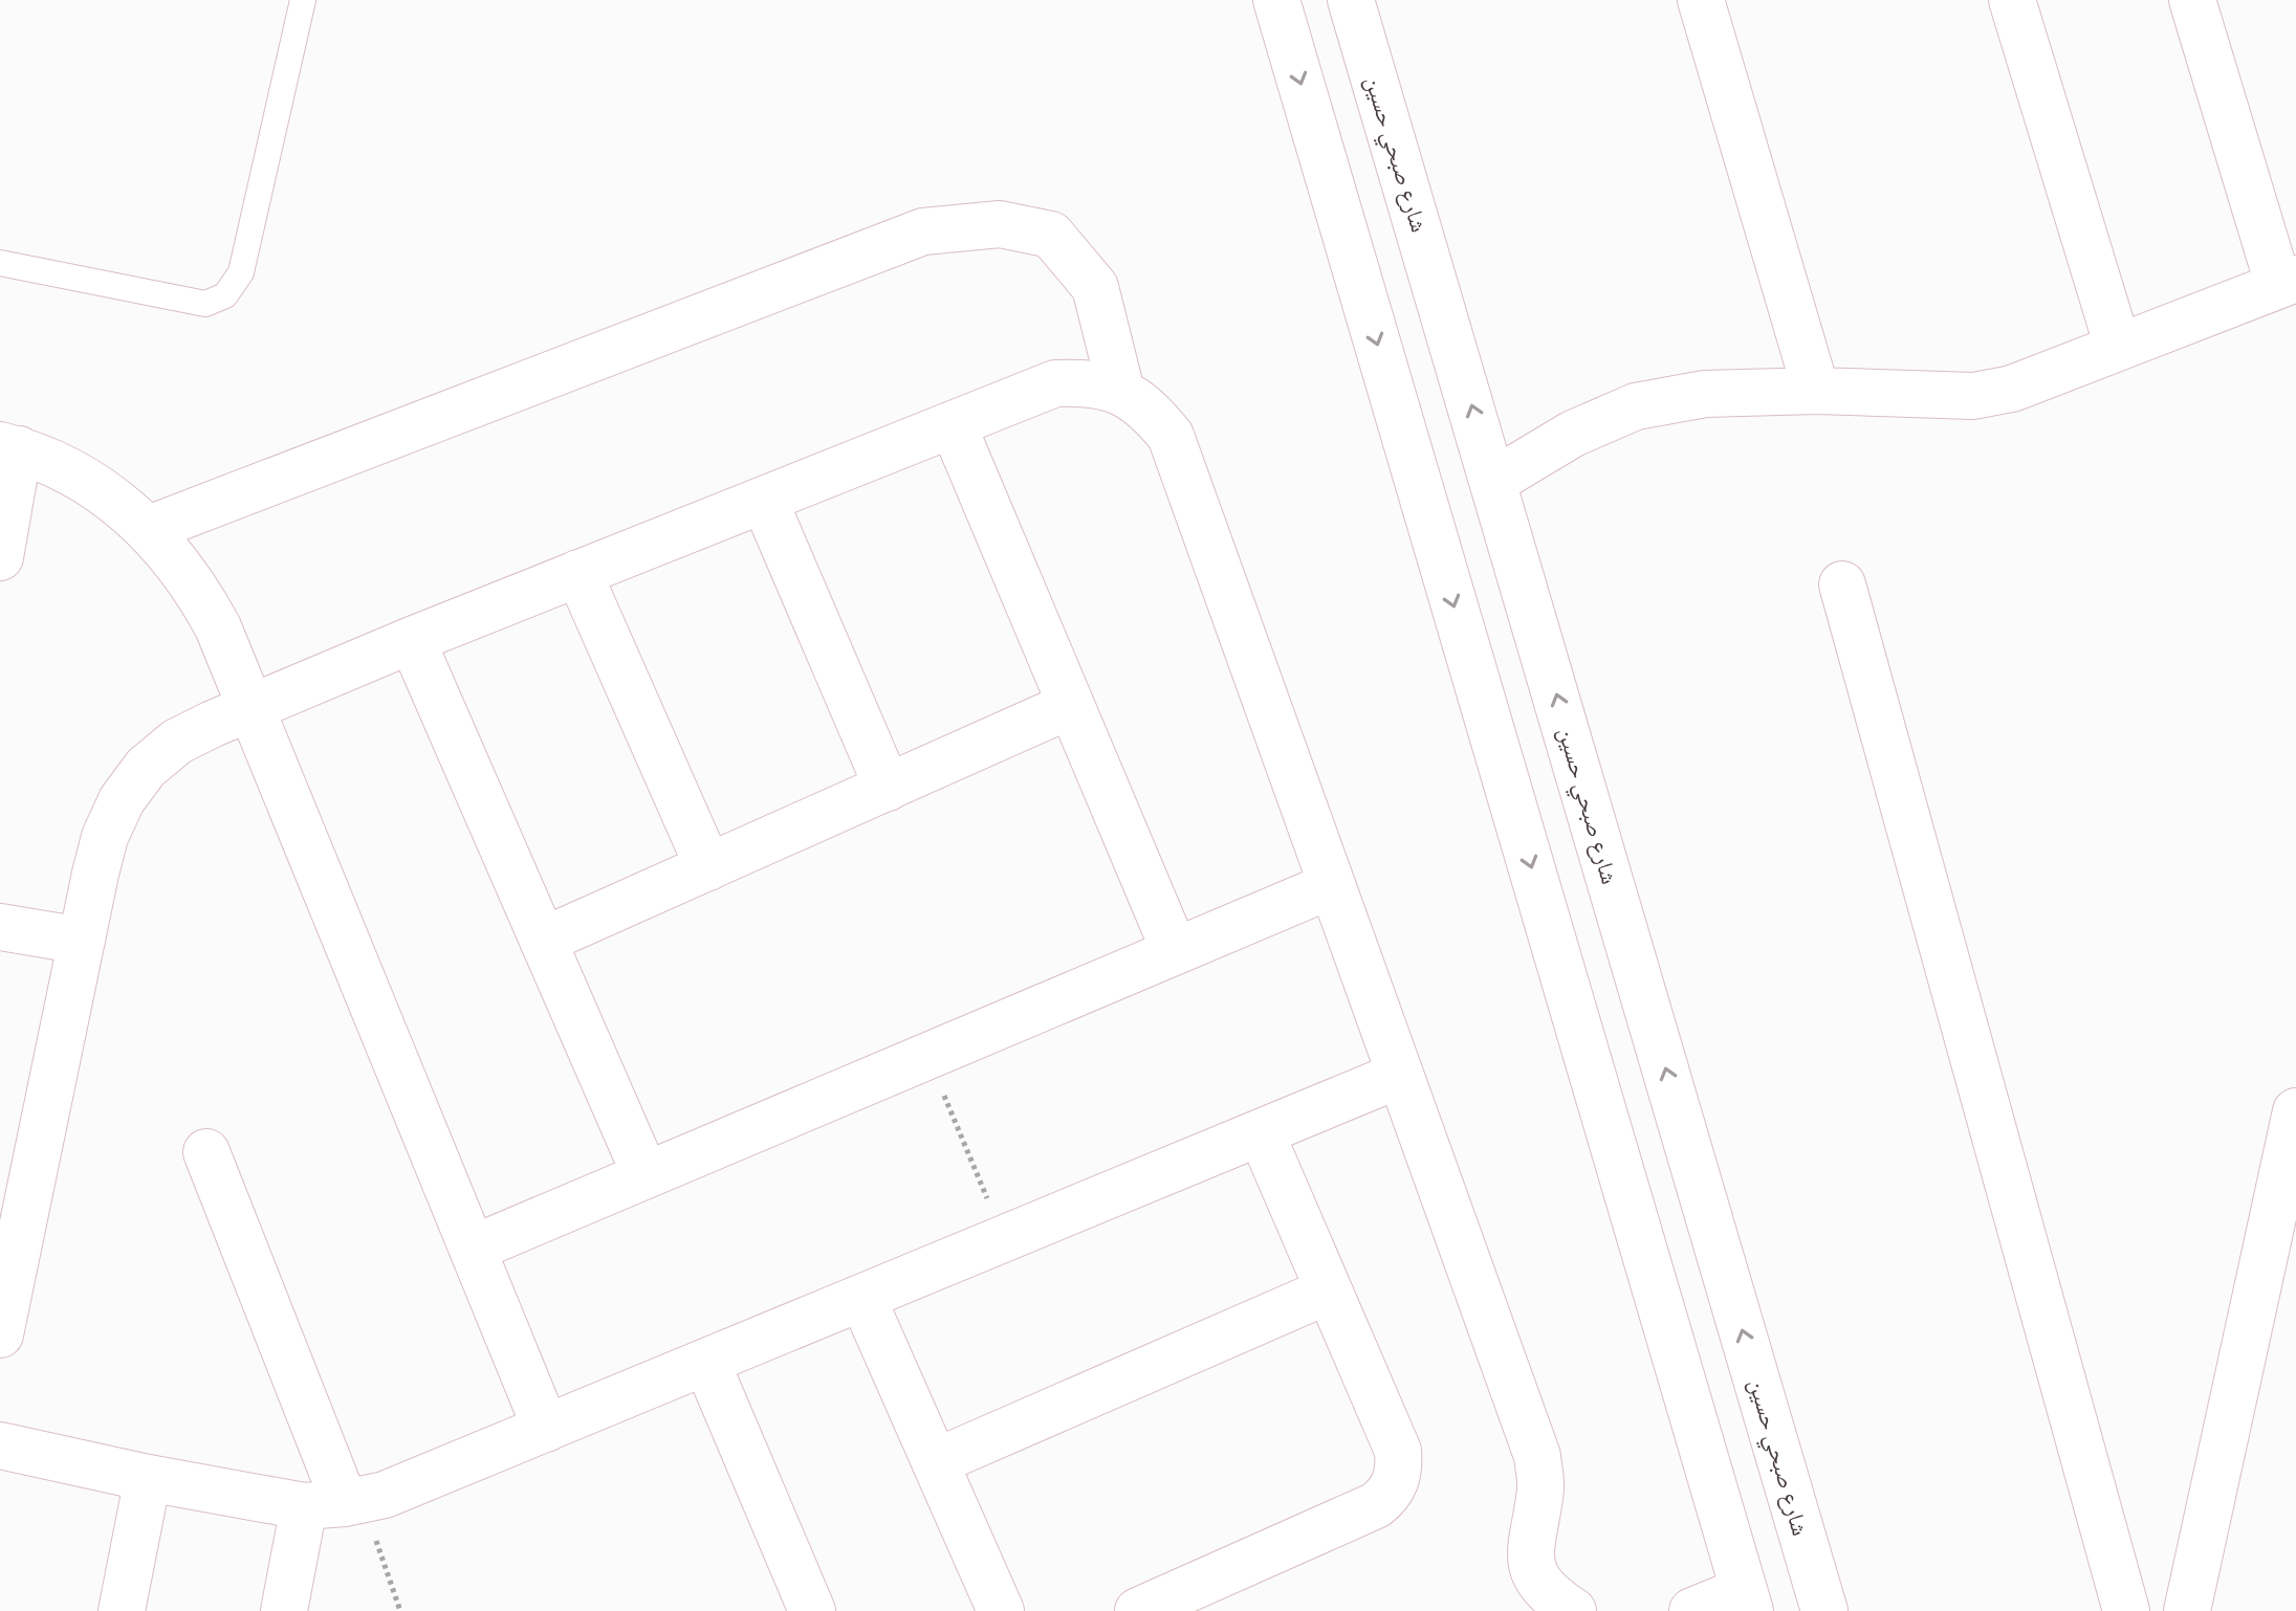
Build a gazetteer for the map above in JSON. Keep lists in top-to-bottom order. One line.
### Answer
{"streets":{"street":["شارع صبحي حسين"]}}
